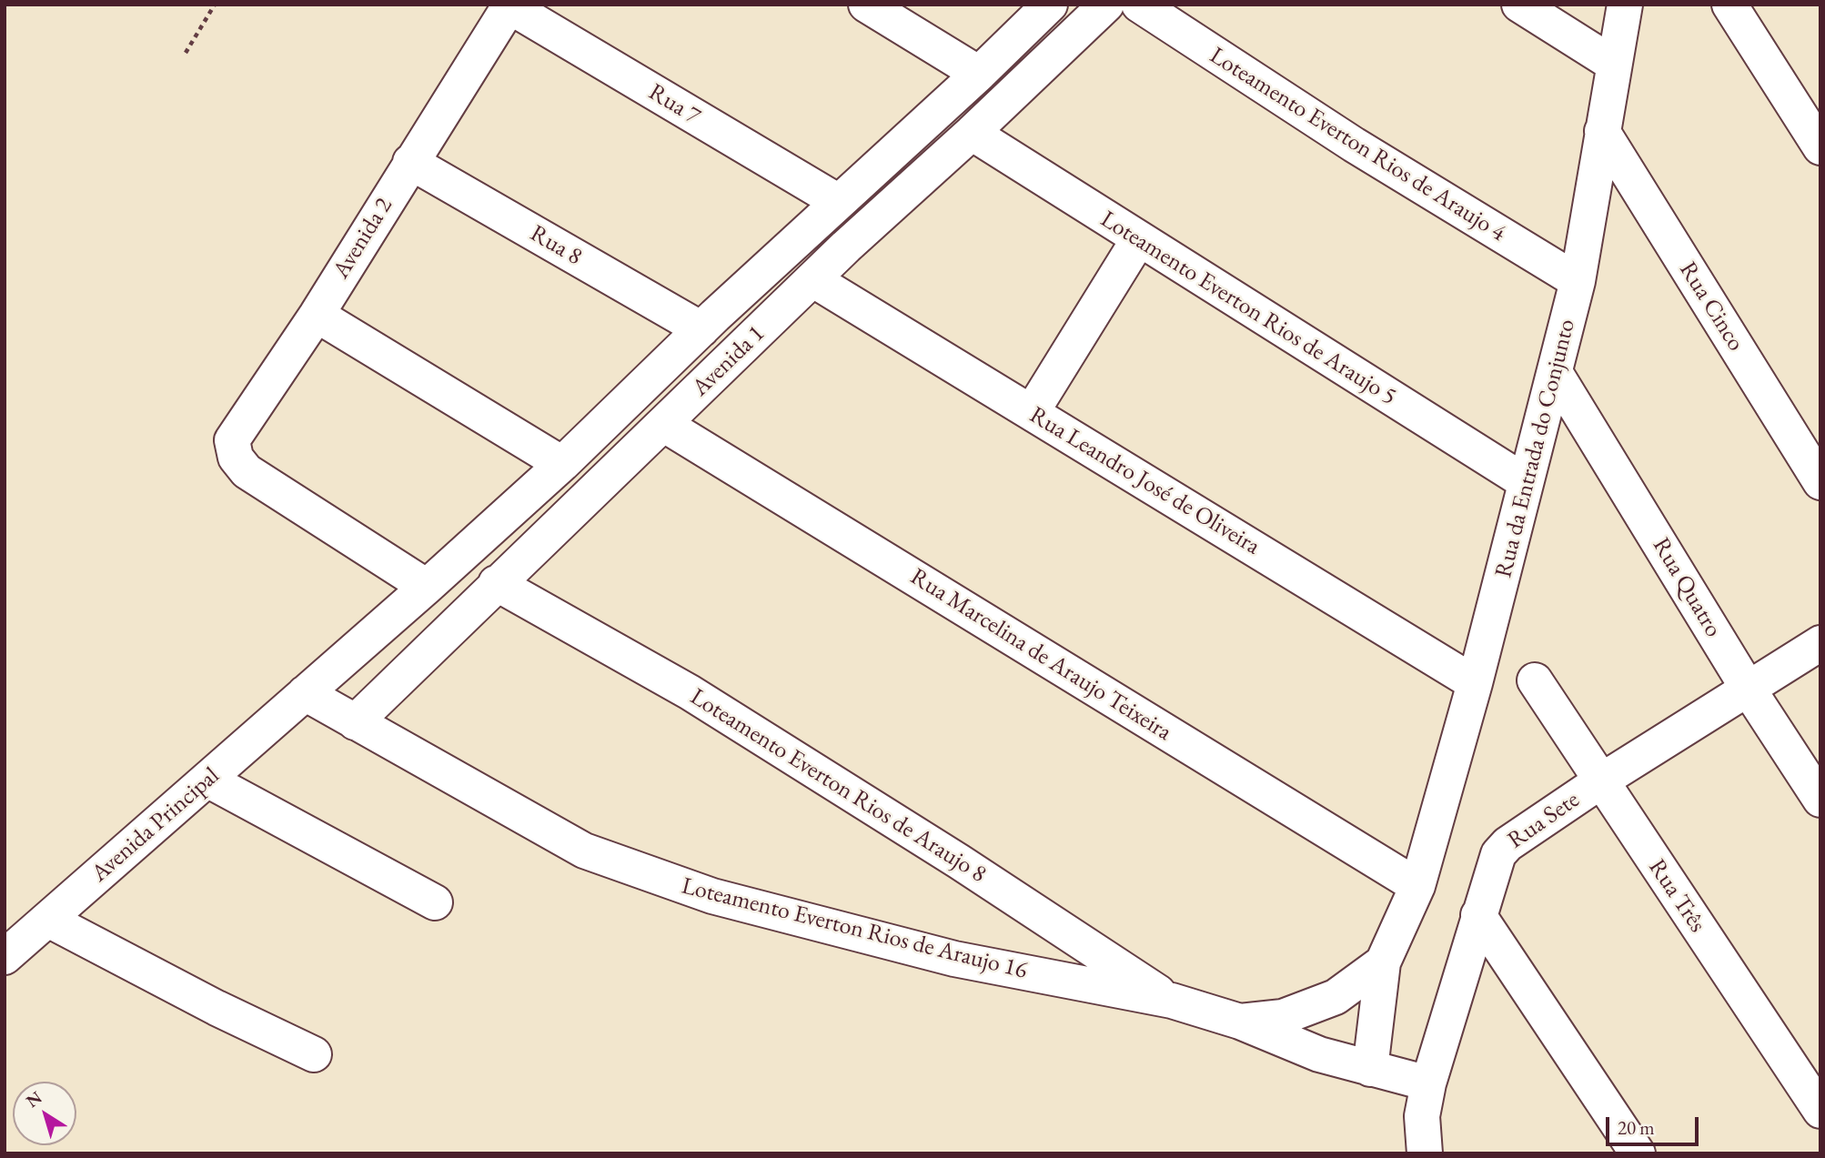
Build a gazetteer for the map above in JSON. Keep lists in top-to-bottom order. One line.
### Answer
{"streets":{"street":["Rua 7","Loteamento Everton Rios de Araujo 4","Avenida 2","Rua 8","Rua Cinco","Loteamento Everton Rios de Araujo 5","Avenida 1","Rua da Entrada do Conjunto","Rua Leandro José de Oliveira","Rua Quatro","Rua Marcelina de Araujo Teixeira","Loteamento Everton Rios de Araujo 8","Rua Sete","Avenida Principal","Rua Três","Loteamento Everton Rios de Araujo 16"]},"crossings":[["Rua 7","Avenida 2"],["Rua 7","Avenida 1"],["Loteamento Everton Rios de Araujo 4","Rua da Entrada do Conjunto"],["Avenida 2","Rua 8"],["Avenida 2","Avenida 1"],["Rua 8","Avenida 1"],["Rua Cinco","Rua da Entrada do Conjunto"],["Loteamento Everton Rios de Araujo 5","Avenida 1"],["Loteamento Everton Rios de Araujo 5","Rua da Entrada do Conjunto"],["Avenida 1","Rua Leandro José de Oliveira"],["Avenida 1","Rua Marcelina de Araujo Teixeira"],["Avenida 1","Loteamento Everton Rios de Araujo 8"],["Avenida 1","Avenida Principal"],["Avenida 1","Loteamento Everton Rios de Araujo 16"],["Rua da Entrada do Conjunto","Rua Leandro José de Oliveira"],["Rua da Entrada do Conjunto","Rua Quatro"],["Rua da Entrada do Conjunto","Rua Marcelina de Araujo Teixeira"],["Rua da Entrada do Conjunto","Loteamento Everton Rios de Araujo 16"],["Rua Quatro","Rua Sete"],["Rua Marcelina de Araujo Teixeira","Loteamento Everton Rios de Araujo 16"],["Loteamento Everton Rios de Araujo 8","Loteamento Everton Rios de Araujo 16"],["Rua Sete","Rua Três"],["Avenida Principal","Loteamento Everton Rios de Araujo 16"]],"scale_bar":"20 m","north":"top left"}
